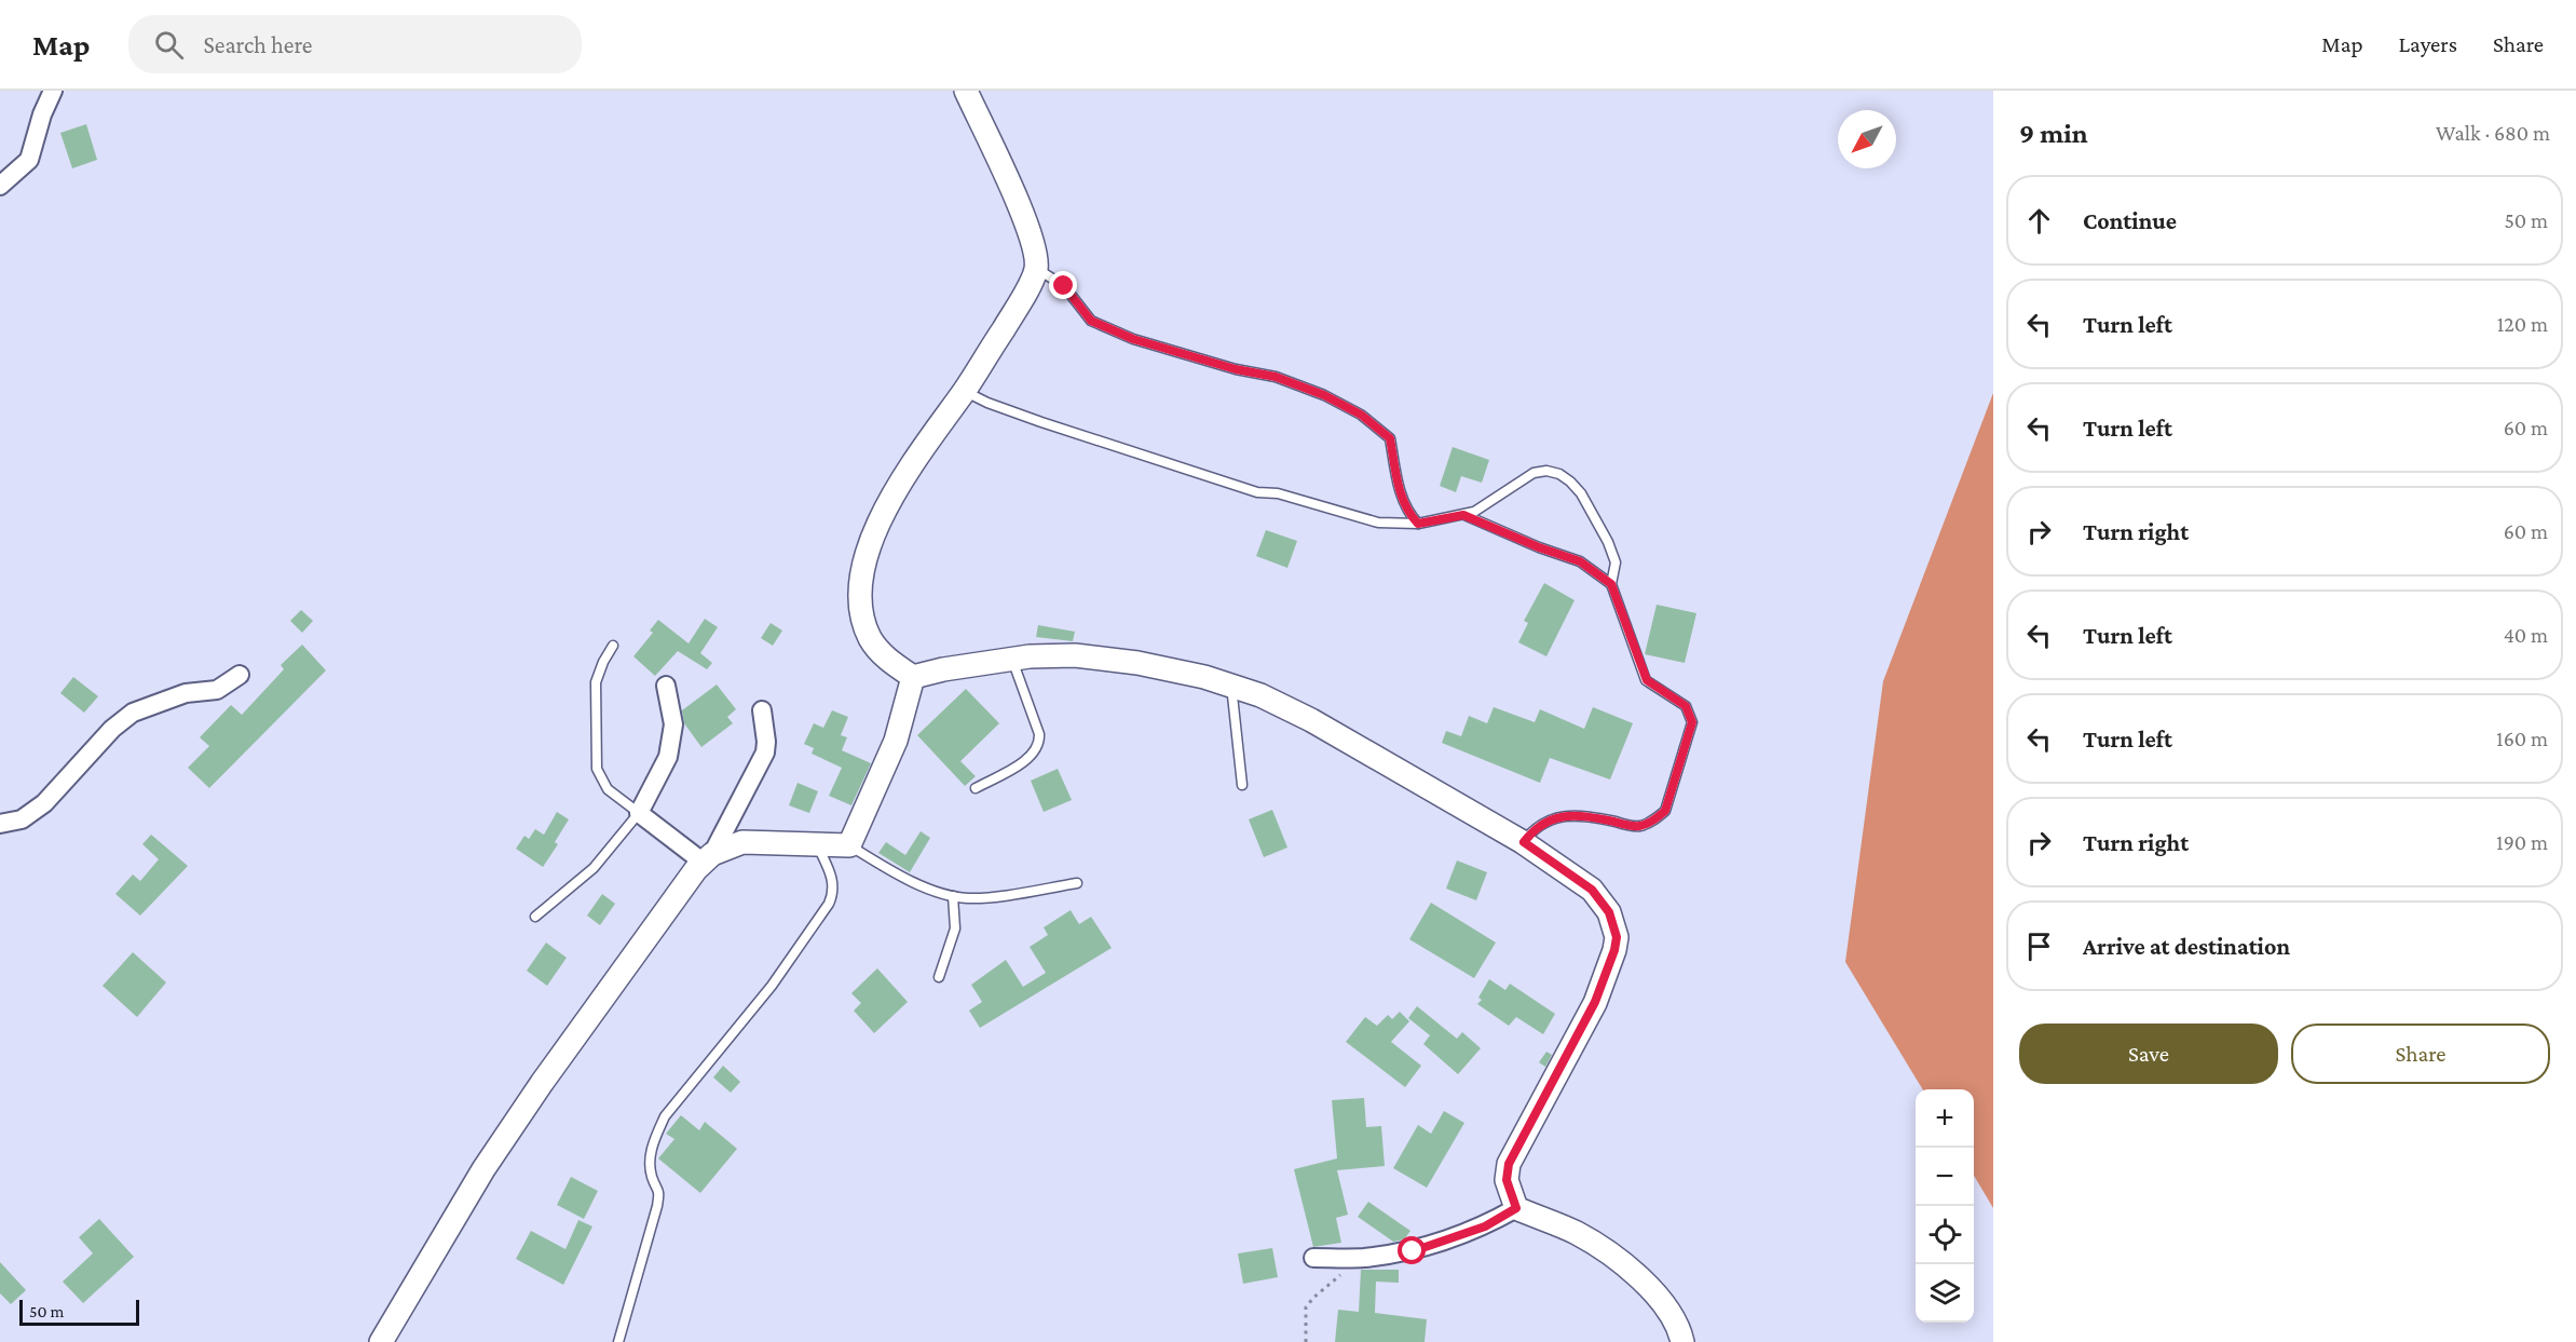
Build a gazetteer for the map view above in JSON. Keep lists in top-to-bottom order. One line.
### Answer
{"scale_bar":"50 m","north":"bottom left","page":{"header":"Map","search":"Search here","nav":["Map","Layers","Share"],"heading":["9 min","Walk · 680 m"],"list":[["Continue","50 m"],["Turn left","120 m"],["Turn left","60 m"],["Turn right","60 m"],["Turn left","40 m"],["Turn left","160 m"],["Turn right","190 m"],"Arrive at destination"],"buttons":["Save","Share"],"map_buttons":["+","−"],"scale":"50 m"}}
